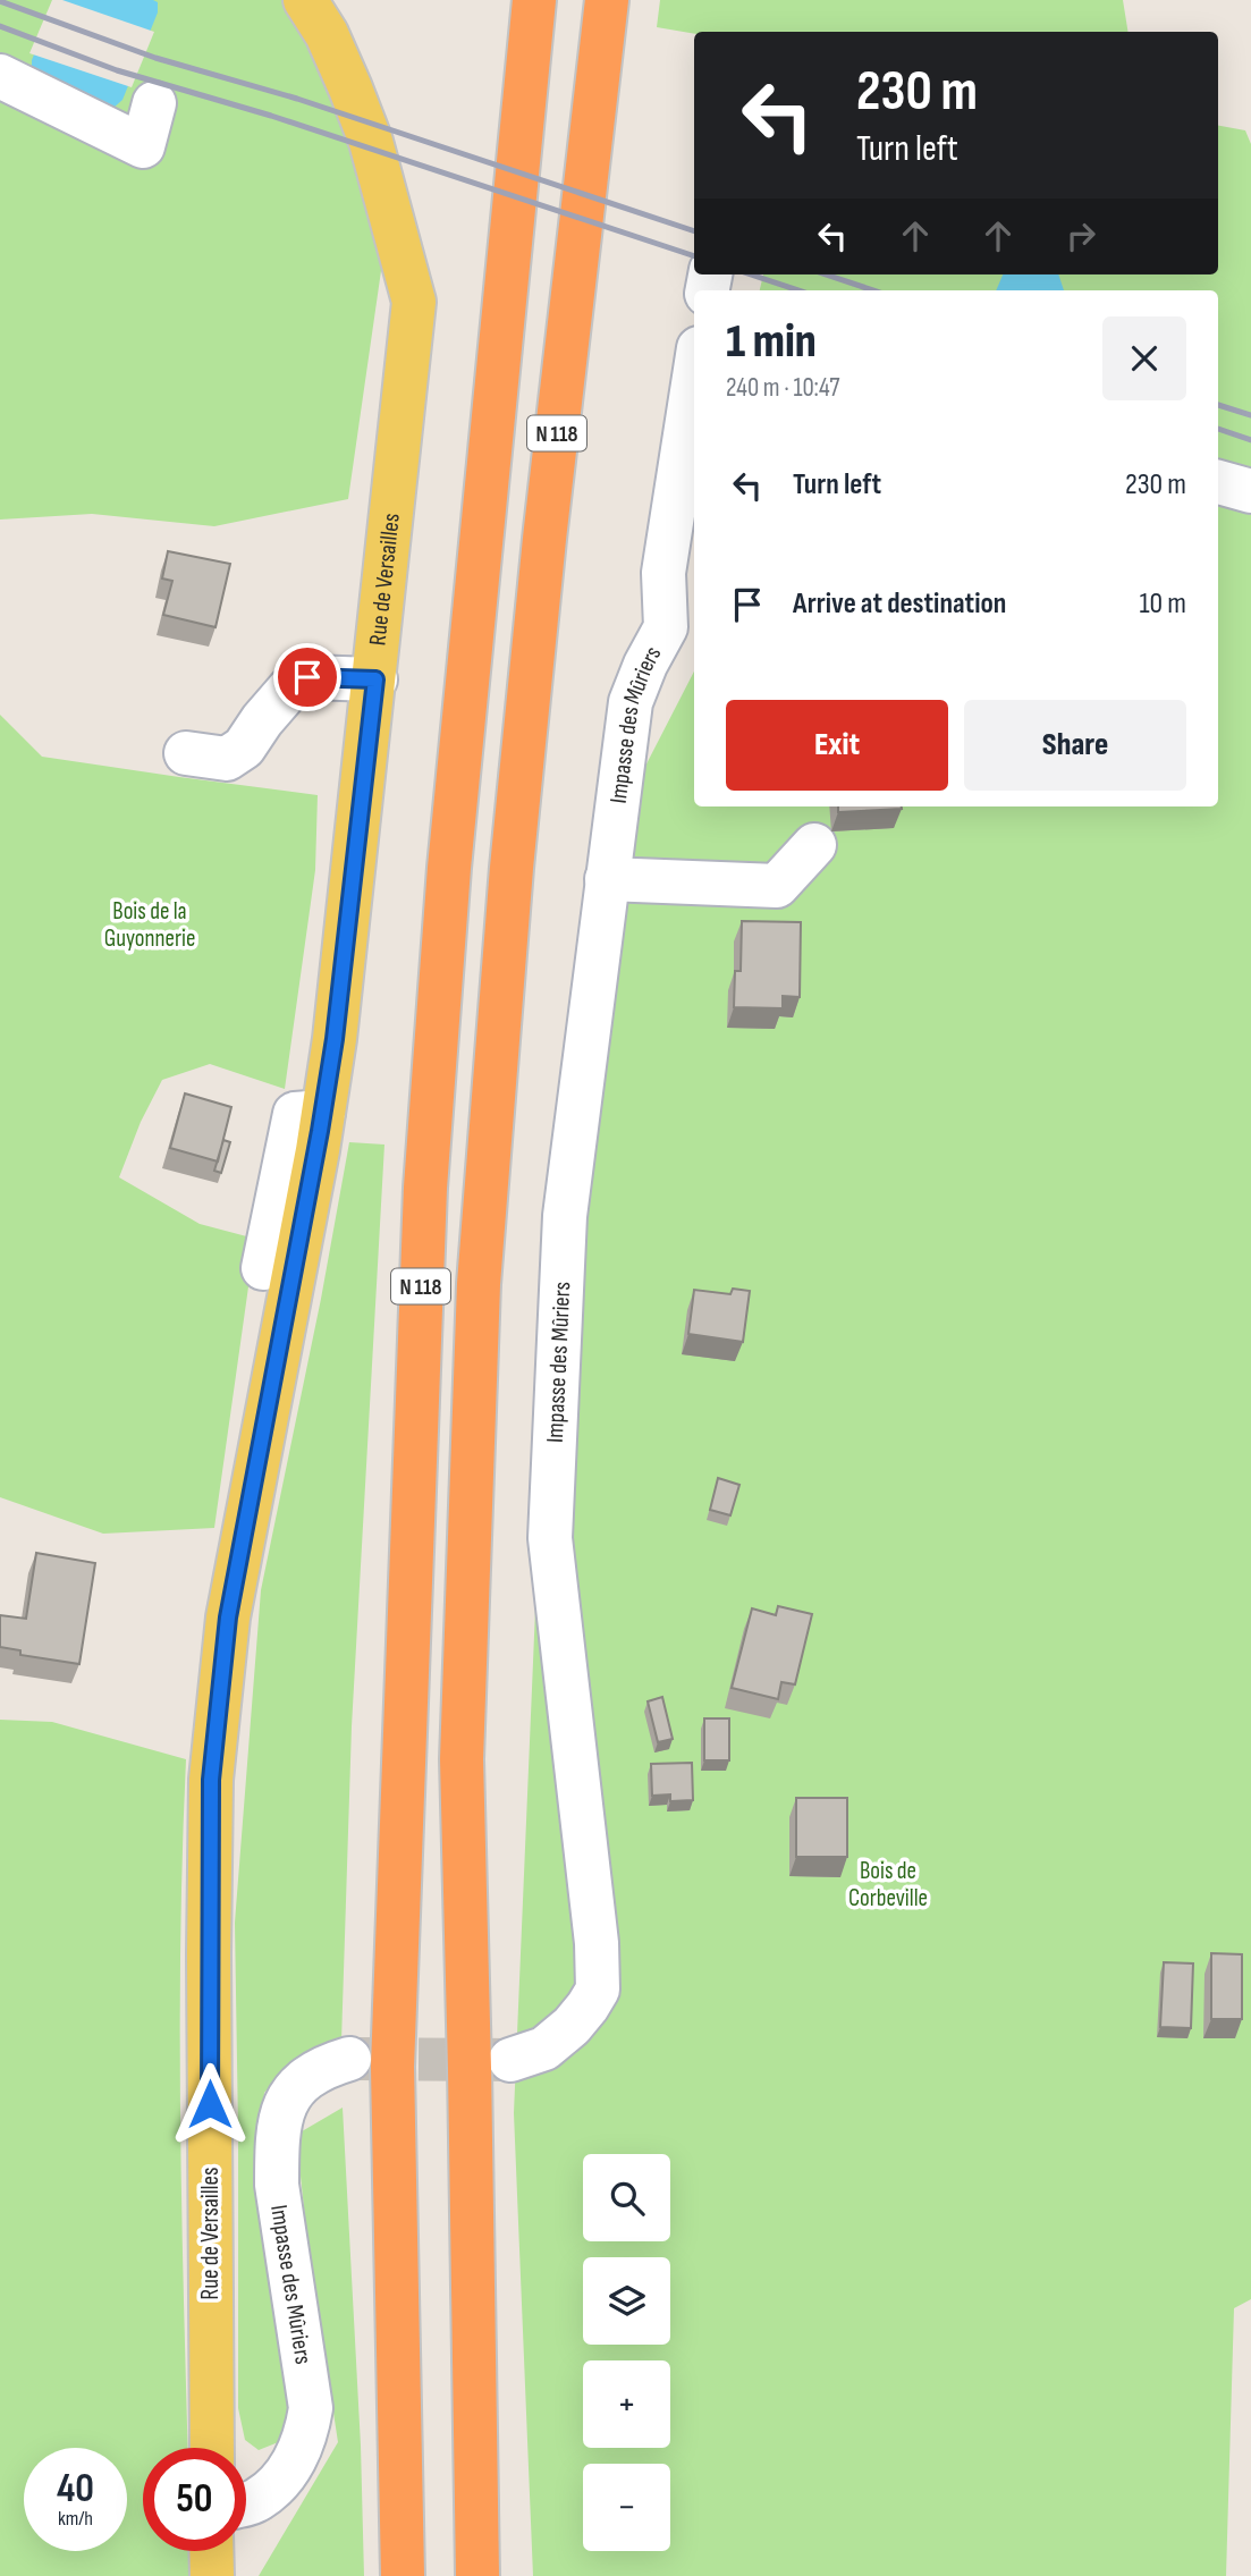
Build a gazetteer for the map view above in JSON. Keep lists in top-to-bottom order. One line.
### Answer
{"streets":{"highway":["N 118"],"main road":["Rue de Versailles"],"street":["Impasse des Mûriers"]},"parks":["Bois de la Guyonnerie","Bois de Corbeville"],"page":{"turn":["230 m","Turn left"],"heading":["1 min","240 m · 10:47"],"list":[{"name":"Turn left","value":"230 m"},{"name":"Arrive at destination","value":"10 m"}],"buttons":["Exit","Share"],"map_buttons":["+","−"],"speed":"40 km/h","limit":"50"}}
